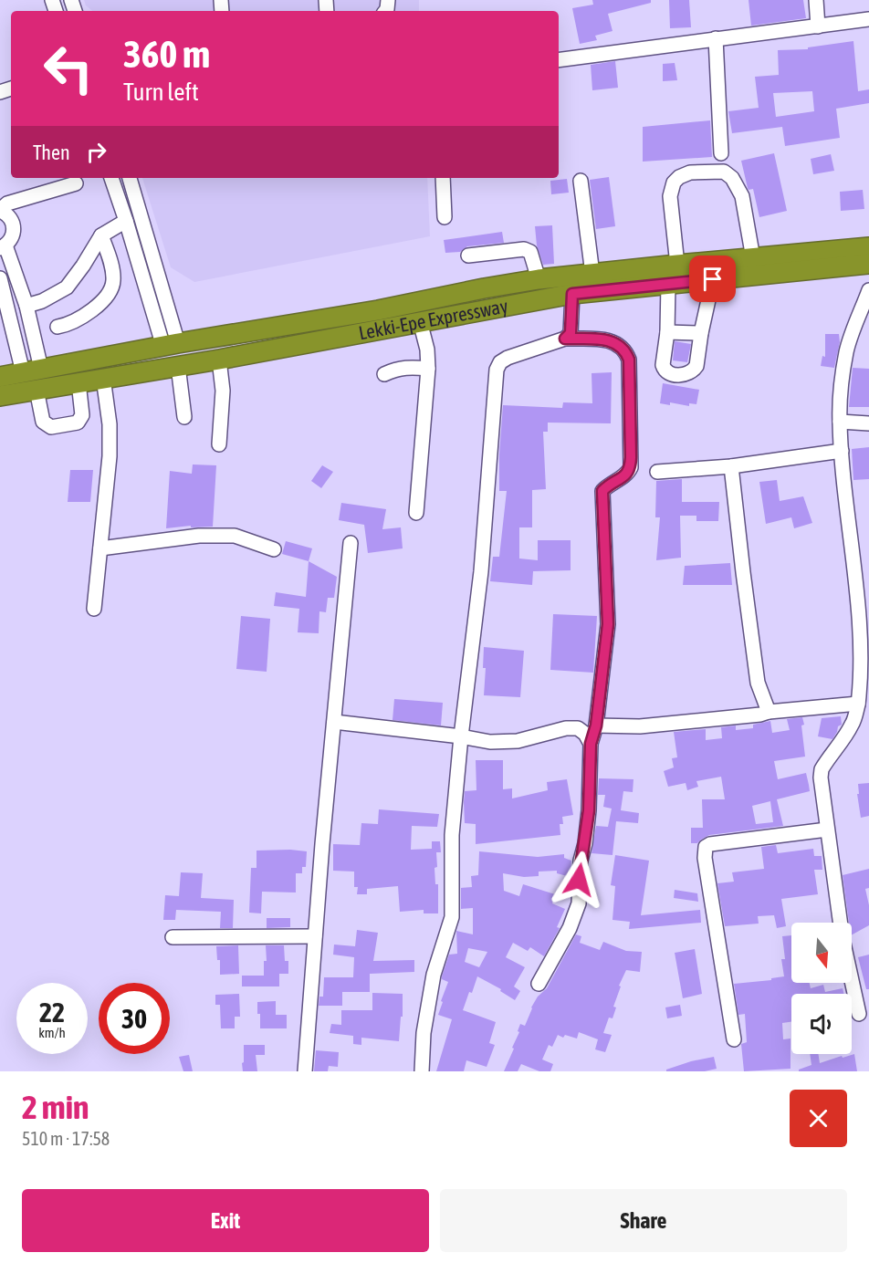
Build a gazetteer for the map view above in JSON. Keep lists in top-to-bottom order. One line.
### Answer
{"streets":{"highway":["Lekki-Epe Expressway"]},"north":"bottom","page":{"turn":["360 m","Turn left"],"then":"Then","speed":"22 km/h","limit":"30","heading":["2 min","510 m · 17:58"],"buttons":["Exit","Share"]}}
